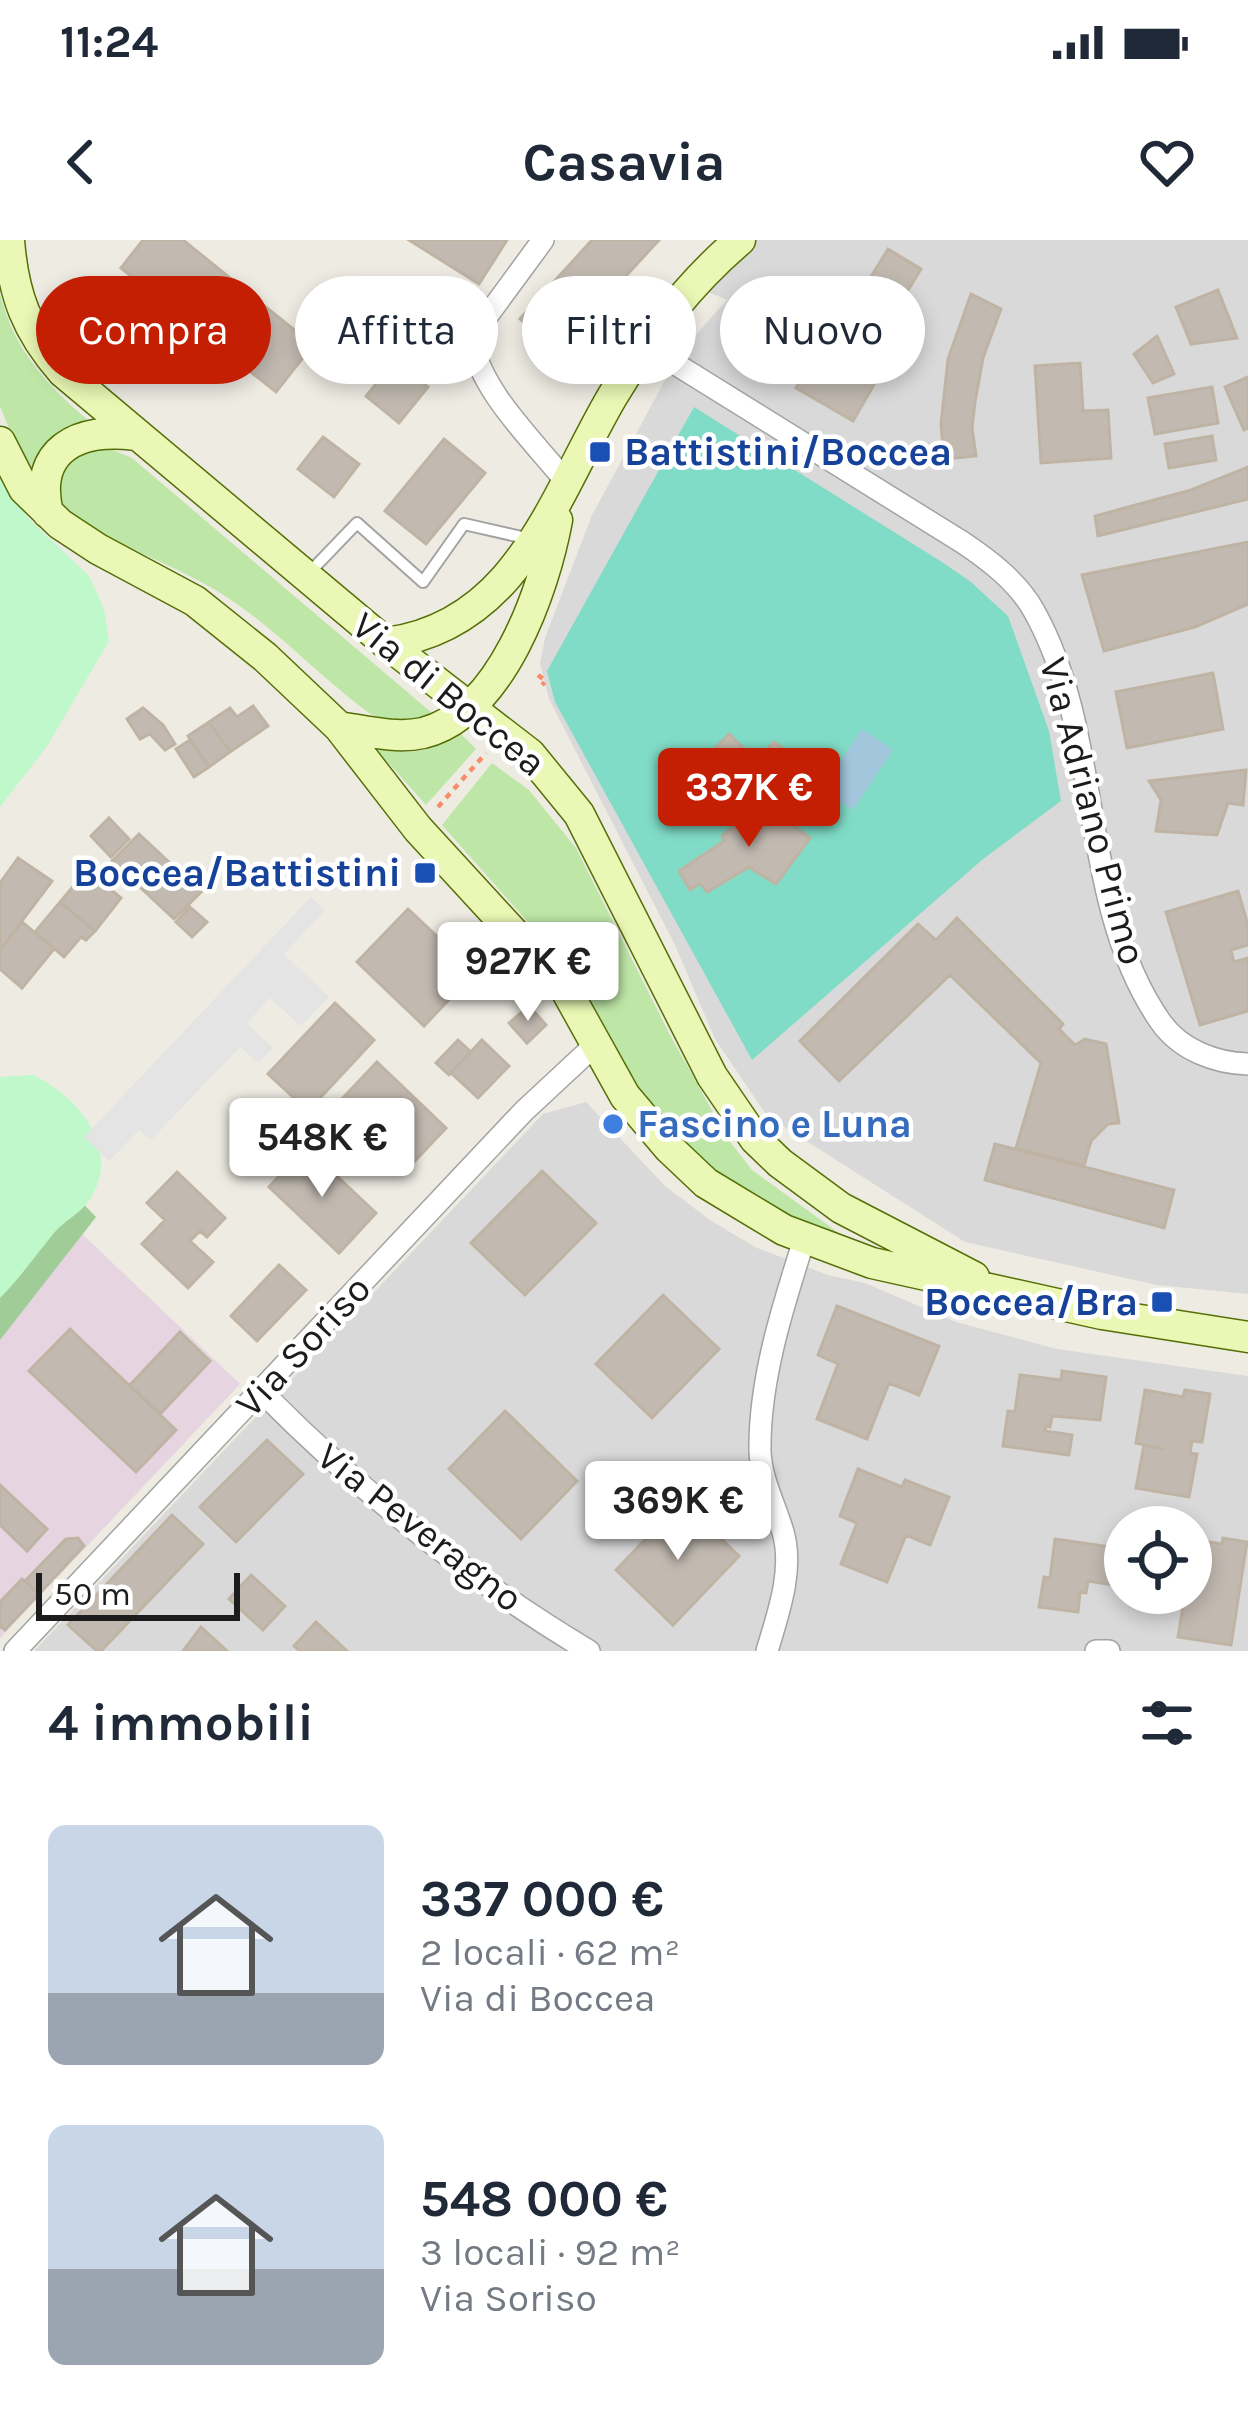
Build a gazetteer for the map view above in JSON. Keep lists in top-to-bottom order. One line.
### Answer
{"streets":{"main road":["Via di Boccea"],"street":["Via Adriano Primo","Via Soriso","Via Peveragno"]},"crossings":[["Via di Boccea","Via Soriso"],["Via Soriso","Via Peveragno"]],"places":{"transit":["Battistini/Boccea","Boccea/Battistini","Boccea/Bra"],"other":["Fascino e Luna"]},"scale_bar":"50 m","page":{"status":"11:24","header":"Casavia","chip":["Compra","Affitta","Filtri","Nuovo"],"price":["337K €","927K €","548K €","369K €"],"scale":"50 m","heading":"4 immobili","list":[{"name":"337 000 €","note":"2 locali · 62 m² · Via di Boccea"},{"name":"548 000 €","note":"3 locali · 92 m² · Via Soriso"}]}}
